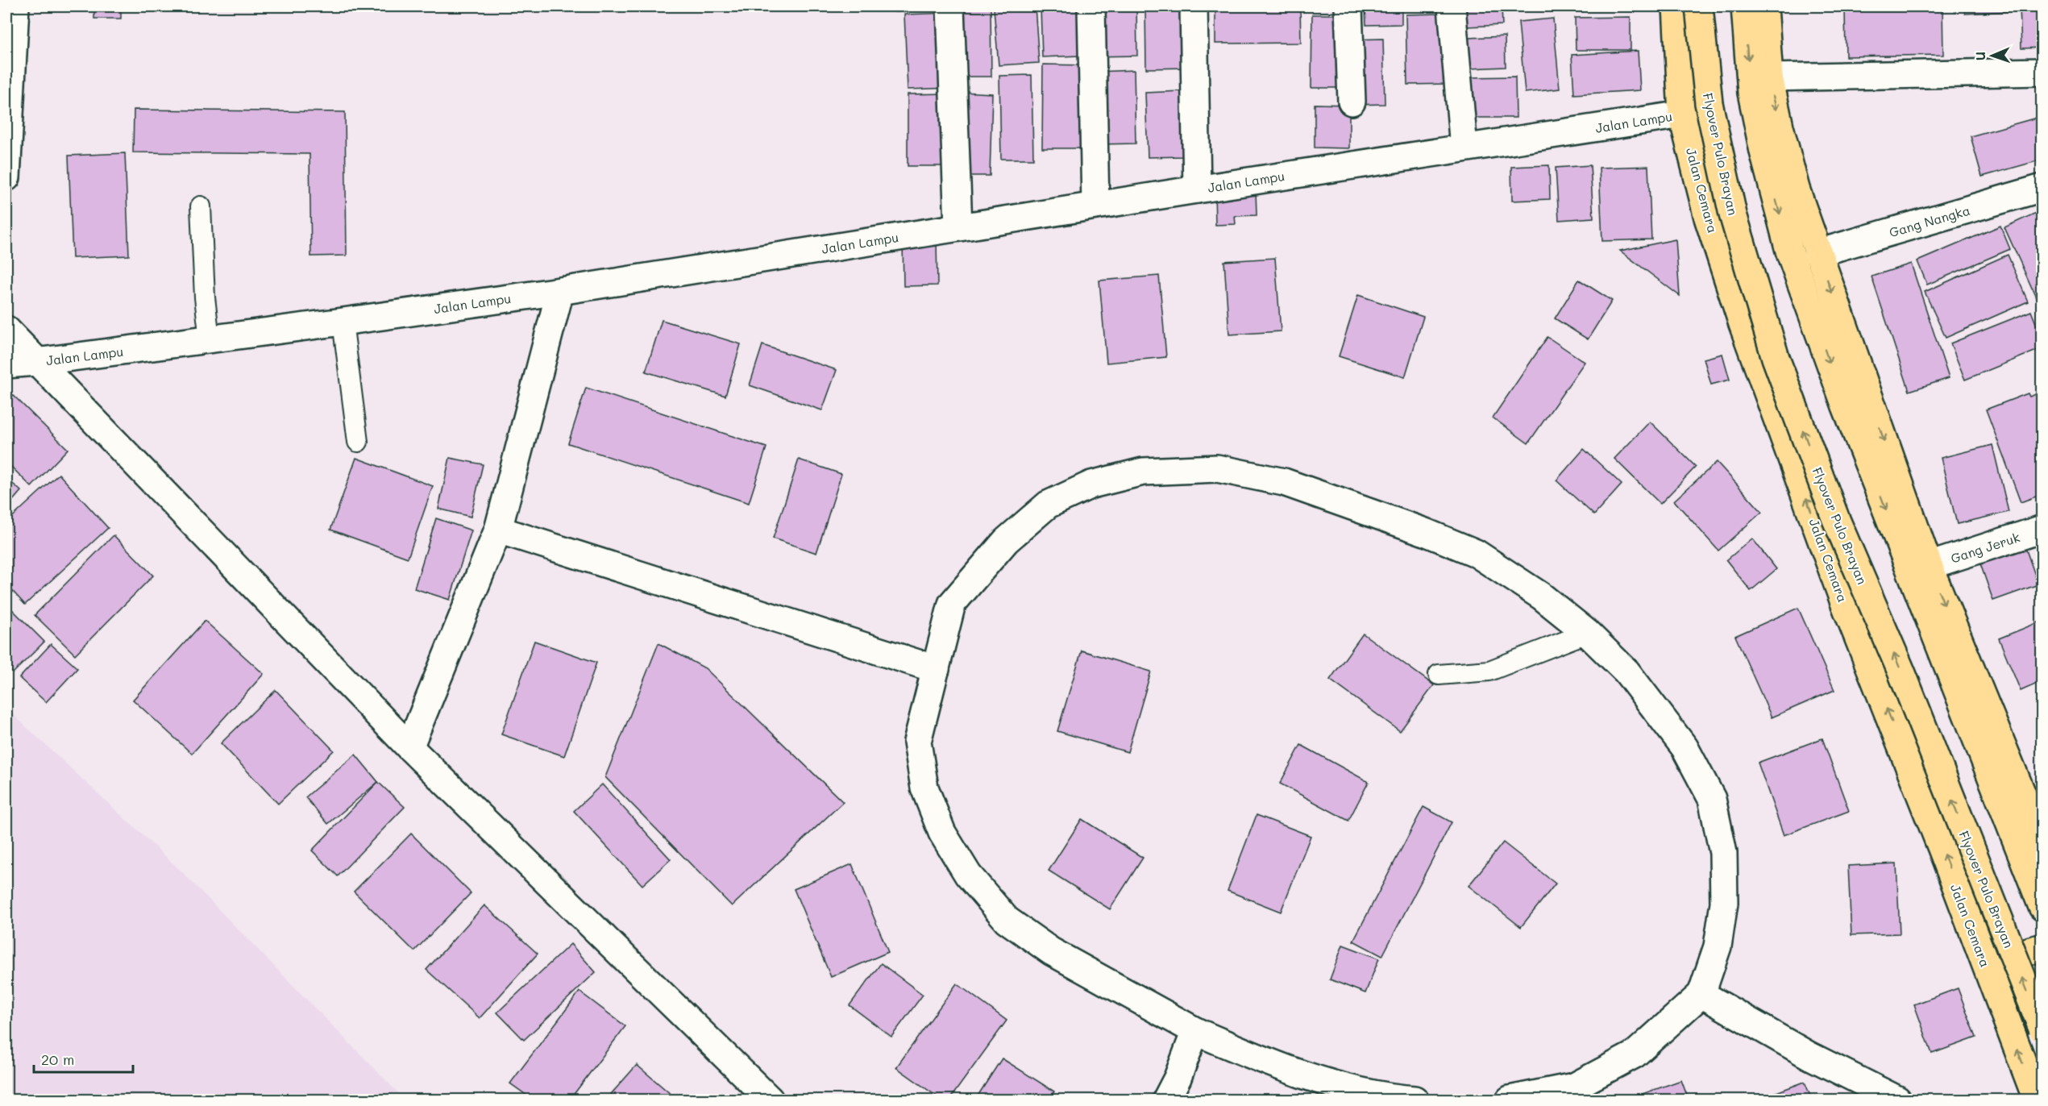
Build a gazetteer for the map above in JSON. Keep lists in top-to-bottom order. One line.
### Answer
{"streets":{"highway":["Flyover Pulo Brayan","Jalan Cemara"],"street":["Jalan Lampu","Gang Nangka","Gang Jeruk"]},"crossings":[["Jalan Lampu","Jalan Cemara"]],"scale_bar":"20 m","north":"left"}
